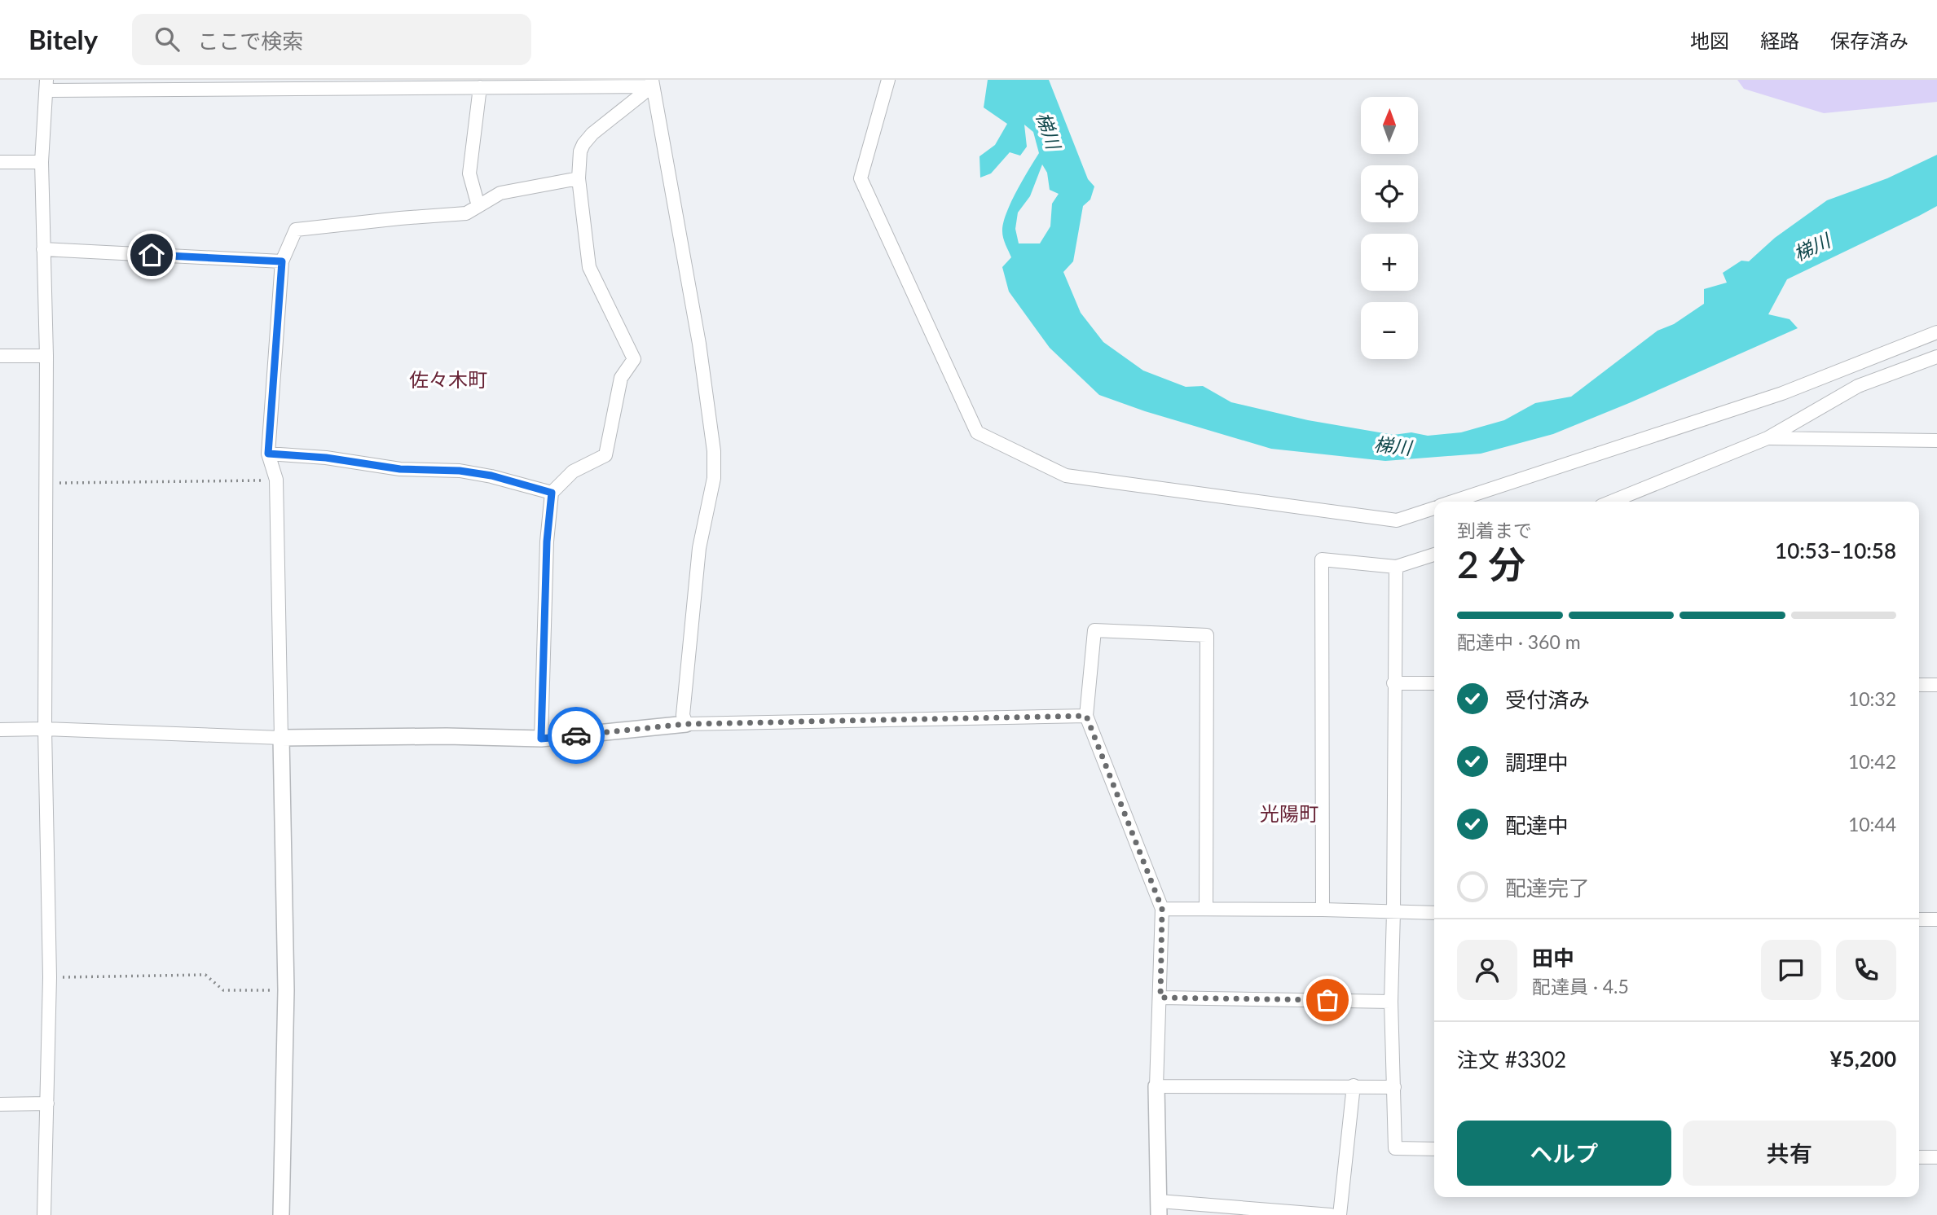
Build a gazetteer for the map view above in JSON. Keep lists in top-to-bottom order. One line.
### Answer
{"districts":["佐々木町","光陽町"],"water":["梯川"],"north":"top","page":{"header":"Bitely","search":"ここで検索","nav":["地図","経路","保存済み"],"map_buttons":["+","−"],"heading":["2 分","到着まで","10:53–10:58"],"panel":["田中","配達員 · 4.5","注文 #3302","¥5,200"],"bar":"配達中 · 360 m","list":[["受付済み","10:32"],["調理中","10:42"],["配達中","10:44"],"配達完了"],"buttons":["ヘルプ","共有"]}}
